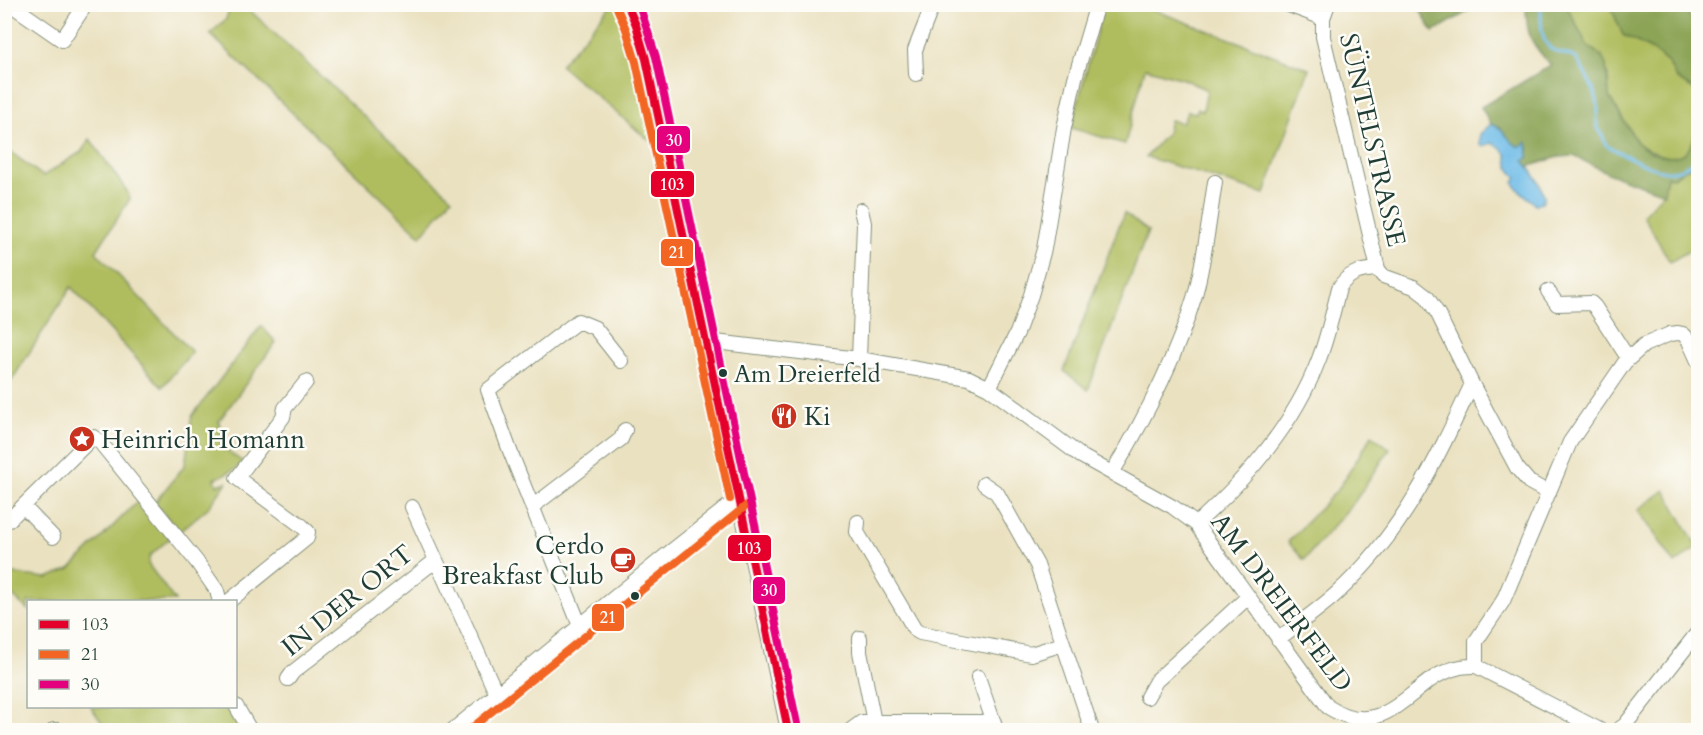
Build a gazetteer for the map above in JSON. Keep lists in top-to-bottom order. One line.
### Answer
{"streets":{"street":["SÜNTELSTRASSE","IN DER ORT","AM DREIERFELD"]},"places":{"other":["Am Dreierfeld"],"restaurant":["Ki"],"place":["Heinrich Homann"],"cafe":["Cerdo Breakfast Club"]},"lines":["transit line 103","transit line 30","transit line 21"],"legend":["103","21","30"]}
